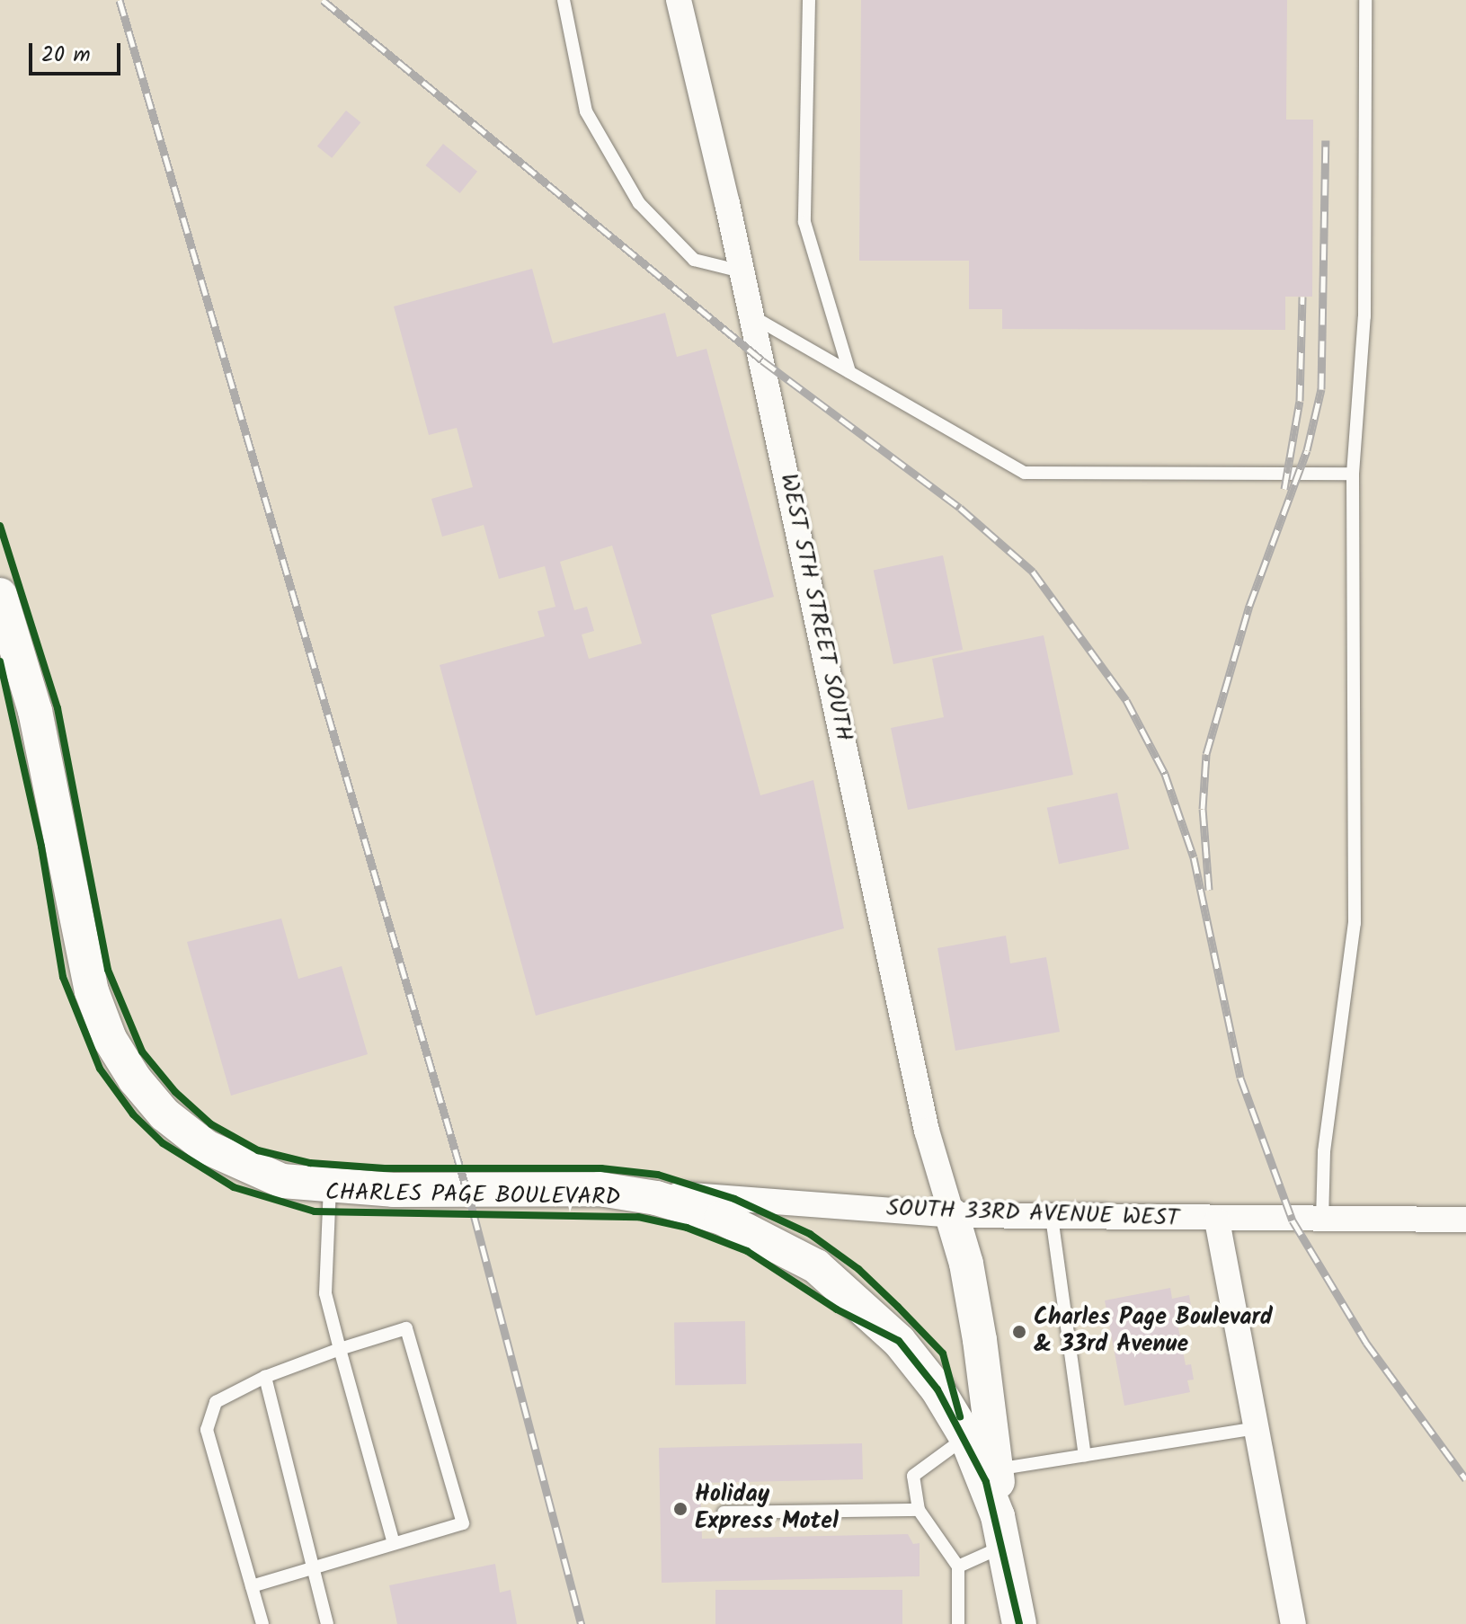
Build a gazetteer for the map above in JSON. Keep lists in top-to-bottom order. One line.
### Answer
{"streets":{"street":["WEST 5TH STREET SOUTH","SOUTH 33RD AVENUE WEST"],"cycle path":["CHARLES PAGE BOULEVARD"]},"crossings":[["WEST 5TH STREET SOUTH","SOUTH 33RD AVENUE WEST"]],"places":["Charles Page Boulevard & 33rd Avenue","Holiday Express Motel"],"scale_bar":"20 m"}
